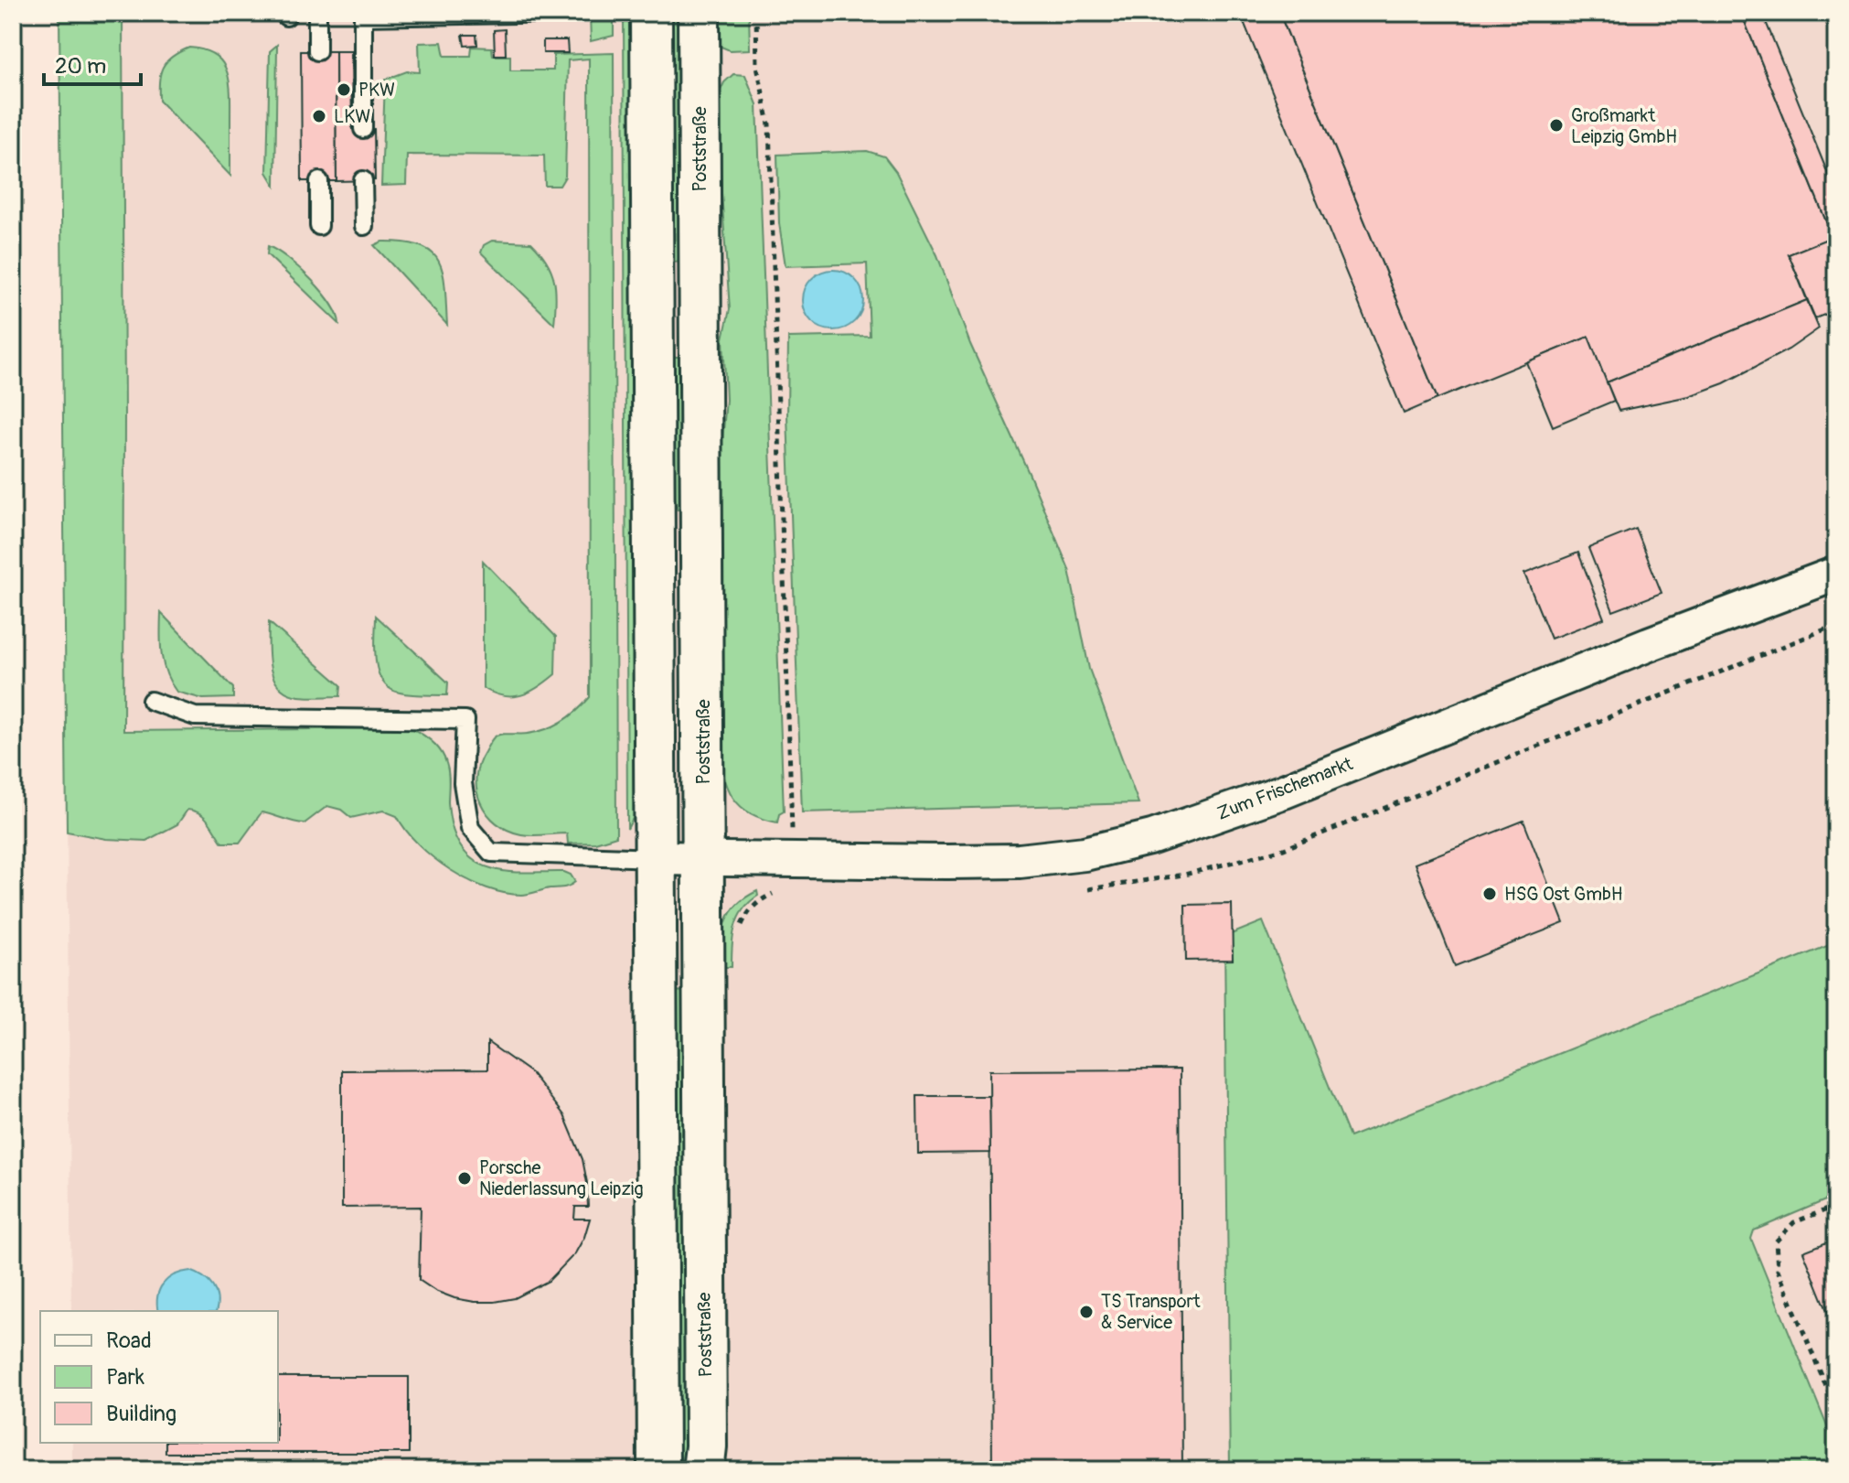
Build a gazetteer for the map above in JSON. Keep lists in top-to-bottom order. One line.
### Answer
{"streets":{"street":["Poststraße","Zum Frischemarkt"]},"crossings":[["Poststraße","Zum Frischemarkt"]],"places":["PKW","LKW","Großmarkt Leipzig GmbH","HSG Ost GmbH","Porsche Niederlassung Leipzig","TS Transport & Service"],"legend":["Road","Park","Building"],"scale_bar":"20 m"}
